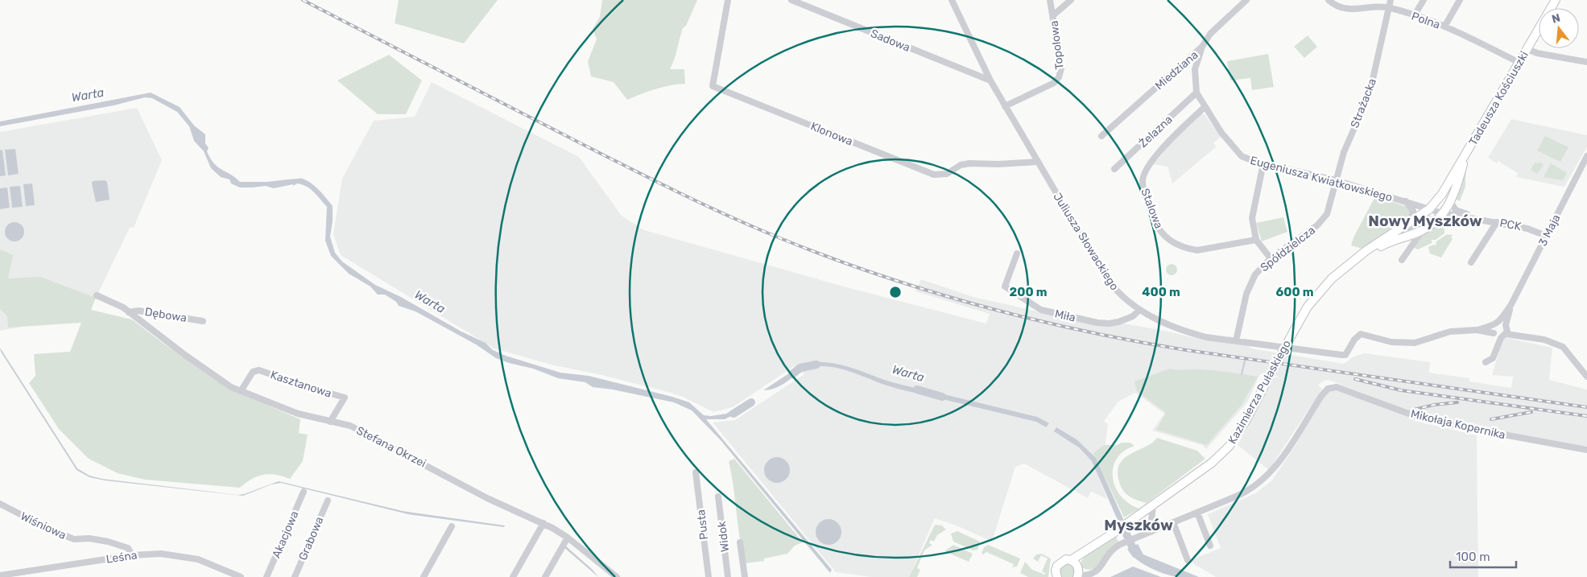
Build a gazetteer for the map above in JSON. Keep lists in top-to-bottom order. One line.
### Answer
{"streets":{"main road":["Tadeusza Kościuszki","Kazimierza Pułaskiego"],"street":["Polna","Sadowa","Topolowa","Miedziana","Strażacka","Żelazna","Klonowa","Eugeniusza Kwiatkowskiego","Stalowa","PCK","3 Maja","Juliusza Słowackiego","Spółdzielcza","Dębowa","Miła","Kasztanowa","Mikołaja Kopernika","Stefana Okrzei","Pusta","Wiśniowa","Akacjowa","Widok","Grabowa","Leśna"]},"crossings":[["Polna","Tadeusza Kościuszki"],["Polna","Strażacka"],["Sadowa","Juliusza Słowackiego"],["Topolowa","Juliusza Słowackiego"],["Miedziana","Eugeniusza Kwiatkowskiego"],["Tadeusza Kościuszki","Eugeniusza Kwiatkowskiego"],["Tadeusza Kościuszki","PCK"],["Tadeusza Kościuszki","Kazimierza Pułaskiego"],["Strażacka","Eugeniusza Kwiatkowskiego"],["Strażacka","Spółdzielcza"],["Żelazna","Eugeniusza Kwiatkowskiego"],["Klonowa","Juliusza Słowackiego"],["Eugeniusza Kwiatkowskiego","Stalowa"],["Eugeniusza Kwiatkowskiego","PCK"],["Eugeniusza Kwiatkowskiego","Spółdzielcza"],["Eugeniusza Kwiatkowskiego","Kazimierza Pułaskiego"],["PCK","3 Maja"],["PCK","Kazimierza Pułaskiego"],["3 Maja","Juliusza Słowackiego"],["Juliusza Słowackiego","Spółdzielcza"],["Juliusza Słowackiego","Miła"],["Dębowa","Stefana Okrzei"],["Kasztanowa","Stefana Okrzei"],["Wiśniowa","Leśna"]],"districts":["Nowy Myszków","Myszków"],"water":["Warta"],"scale_bar":"100 m","north":"top","rings":["200 m","400 m","600 m"]}
